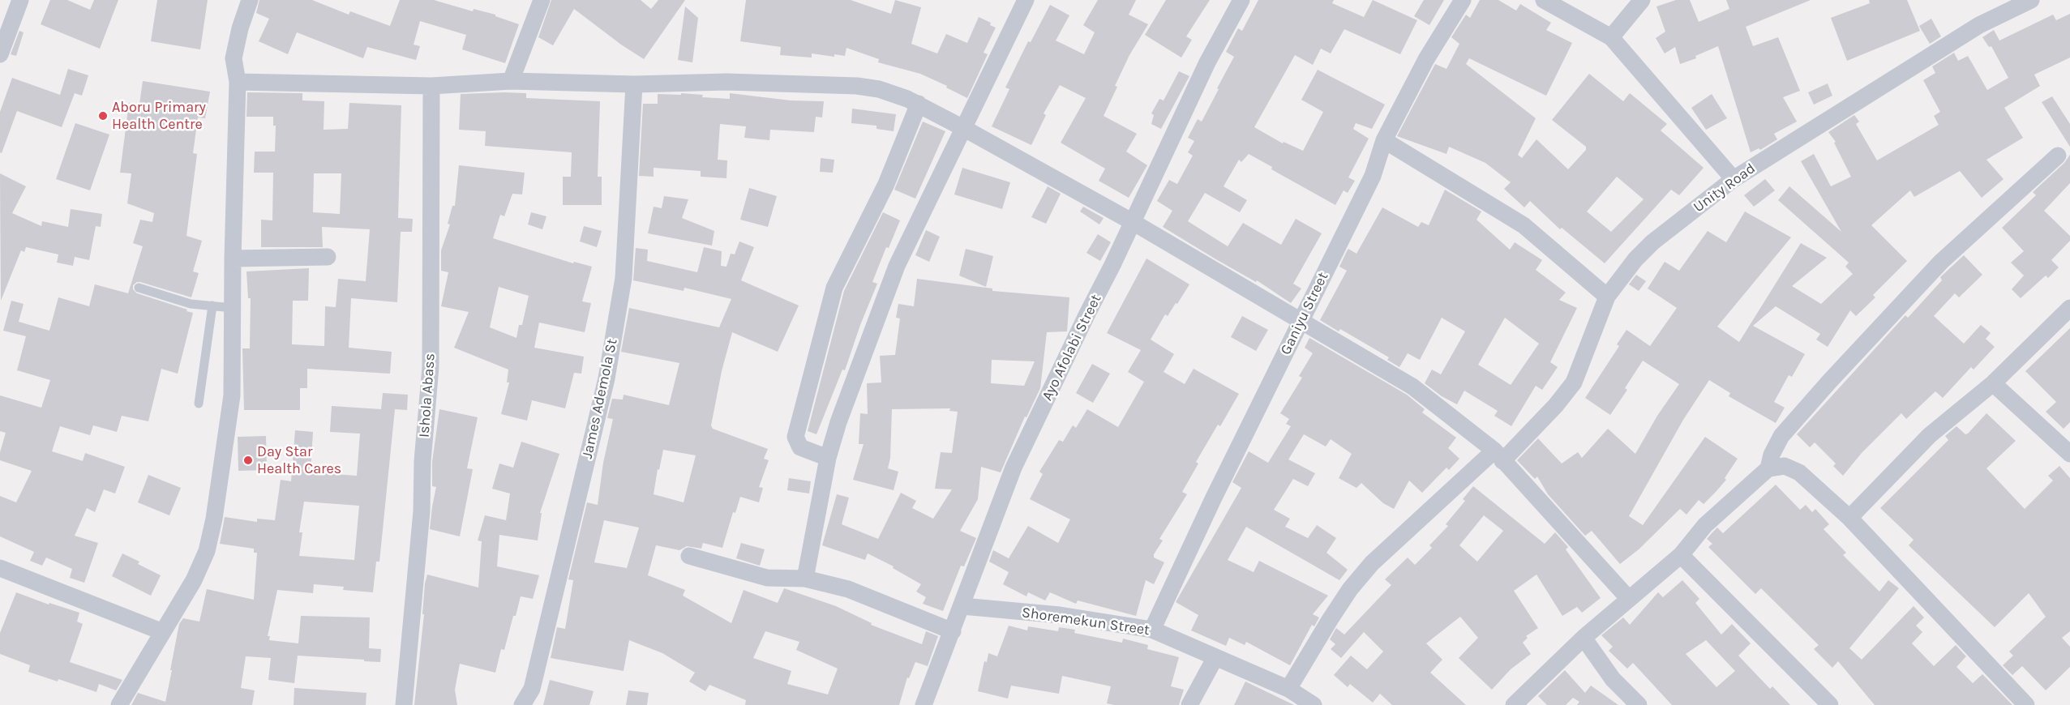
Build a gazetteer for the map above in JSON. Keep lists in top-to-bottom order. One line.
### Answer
{"streets":{"street":["Unity Road","Ganiyu Street","Ayo Afolabi Street","Ishola Abass","James Ademola St","Shoremekun Street"]},"crossings":[["Unity Road","Shoremekun Street"],["Ganiyu Street","Shoremekun Street"],["Ayo Afolabi Street","Shoremekun Street"]],"places":["Aboru Primary Health Centre","Day Star Health Cares"]}
